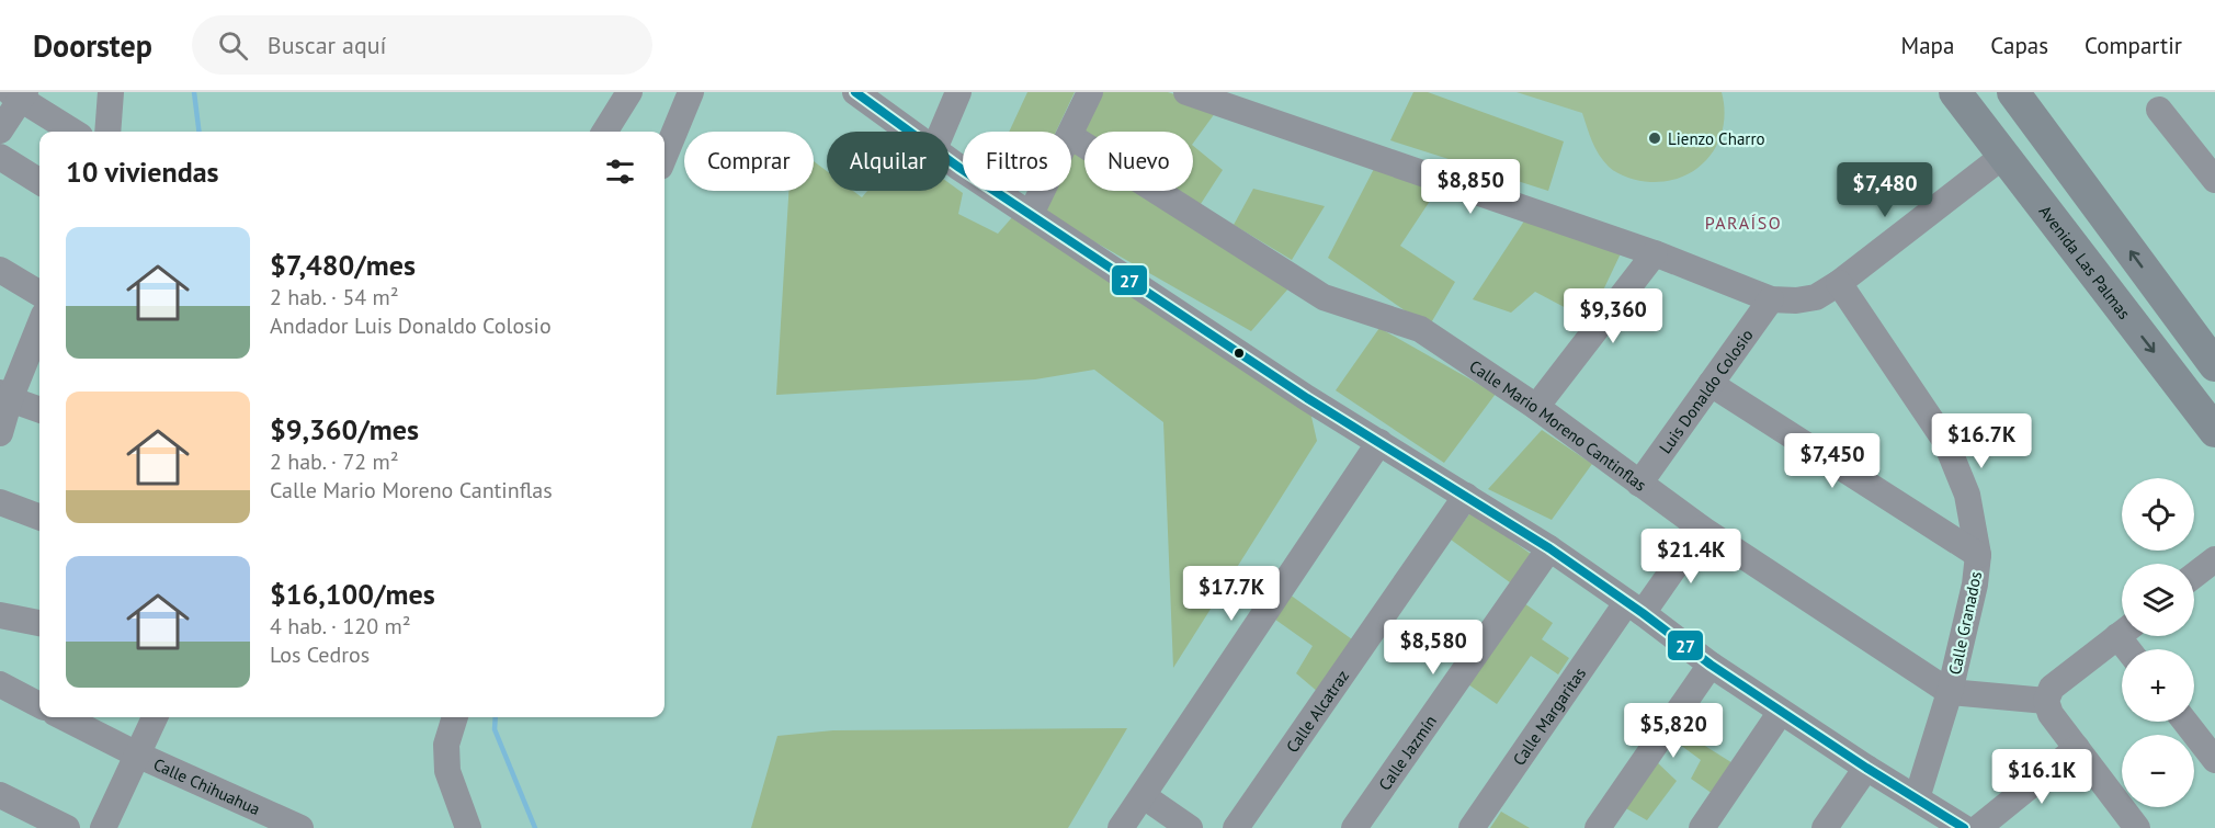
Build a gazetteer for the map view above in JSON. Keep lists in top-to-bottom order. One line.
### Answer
{"streets":{"main road":["Avenida Las Palmas"],"street":["Luis Donaldo Colosio","Calle Mario Moreno Cantinflas","Calle Granados","Calle Alcatraz","Calle Margaritas","Calle Jazmín","Calle Chihuahua"]},"crossings":[["Luis Donaldo Colosio","Calle Mario Moreno Cantinflas"],["Calle Mario Moreno Cantinflas","Calle Granados"],["Calle Mario Moreno Cantinflas","Calle Margaritas"]],"districts":["PARAÍSO"],"places":["Lienzo Charro"],"lines":["transit line 27"],"page":{"header":"Doorstep","search":"Buscar aquí","nav":["Mapa","Capas","Compartir"],"chip":["Comprar","Alquilar","Filtros","Nuevo"],"heading":"10 viviendas","price":["$8,850","$7,480","$9,360","$16.7K","$7,450","$21.4K","$17.7K","$8,580","$5,820","$16.1K"],"list":[{"name":"$7,480/mes","note":"2 hab. · 54 m² · Andador Luis Donaldo Colosio"},{"name":"$9,360/mes","note":"2 hab. · 72 m² · Calle Mario Moreno Cantinflas"},{"name":"$16,100/mes","note":"4 hab. · 120 m² · Los Cedros"}],"map_buttons":["+","−"]}}
